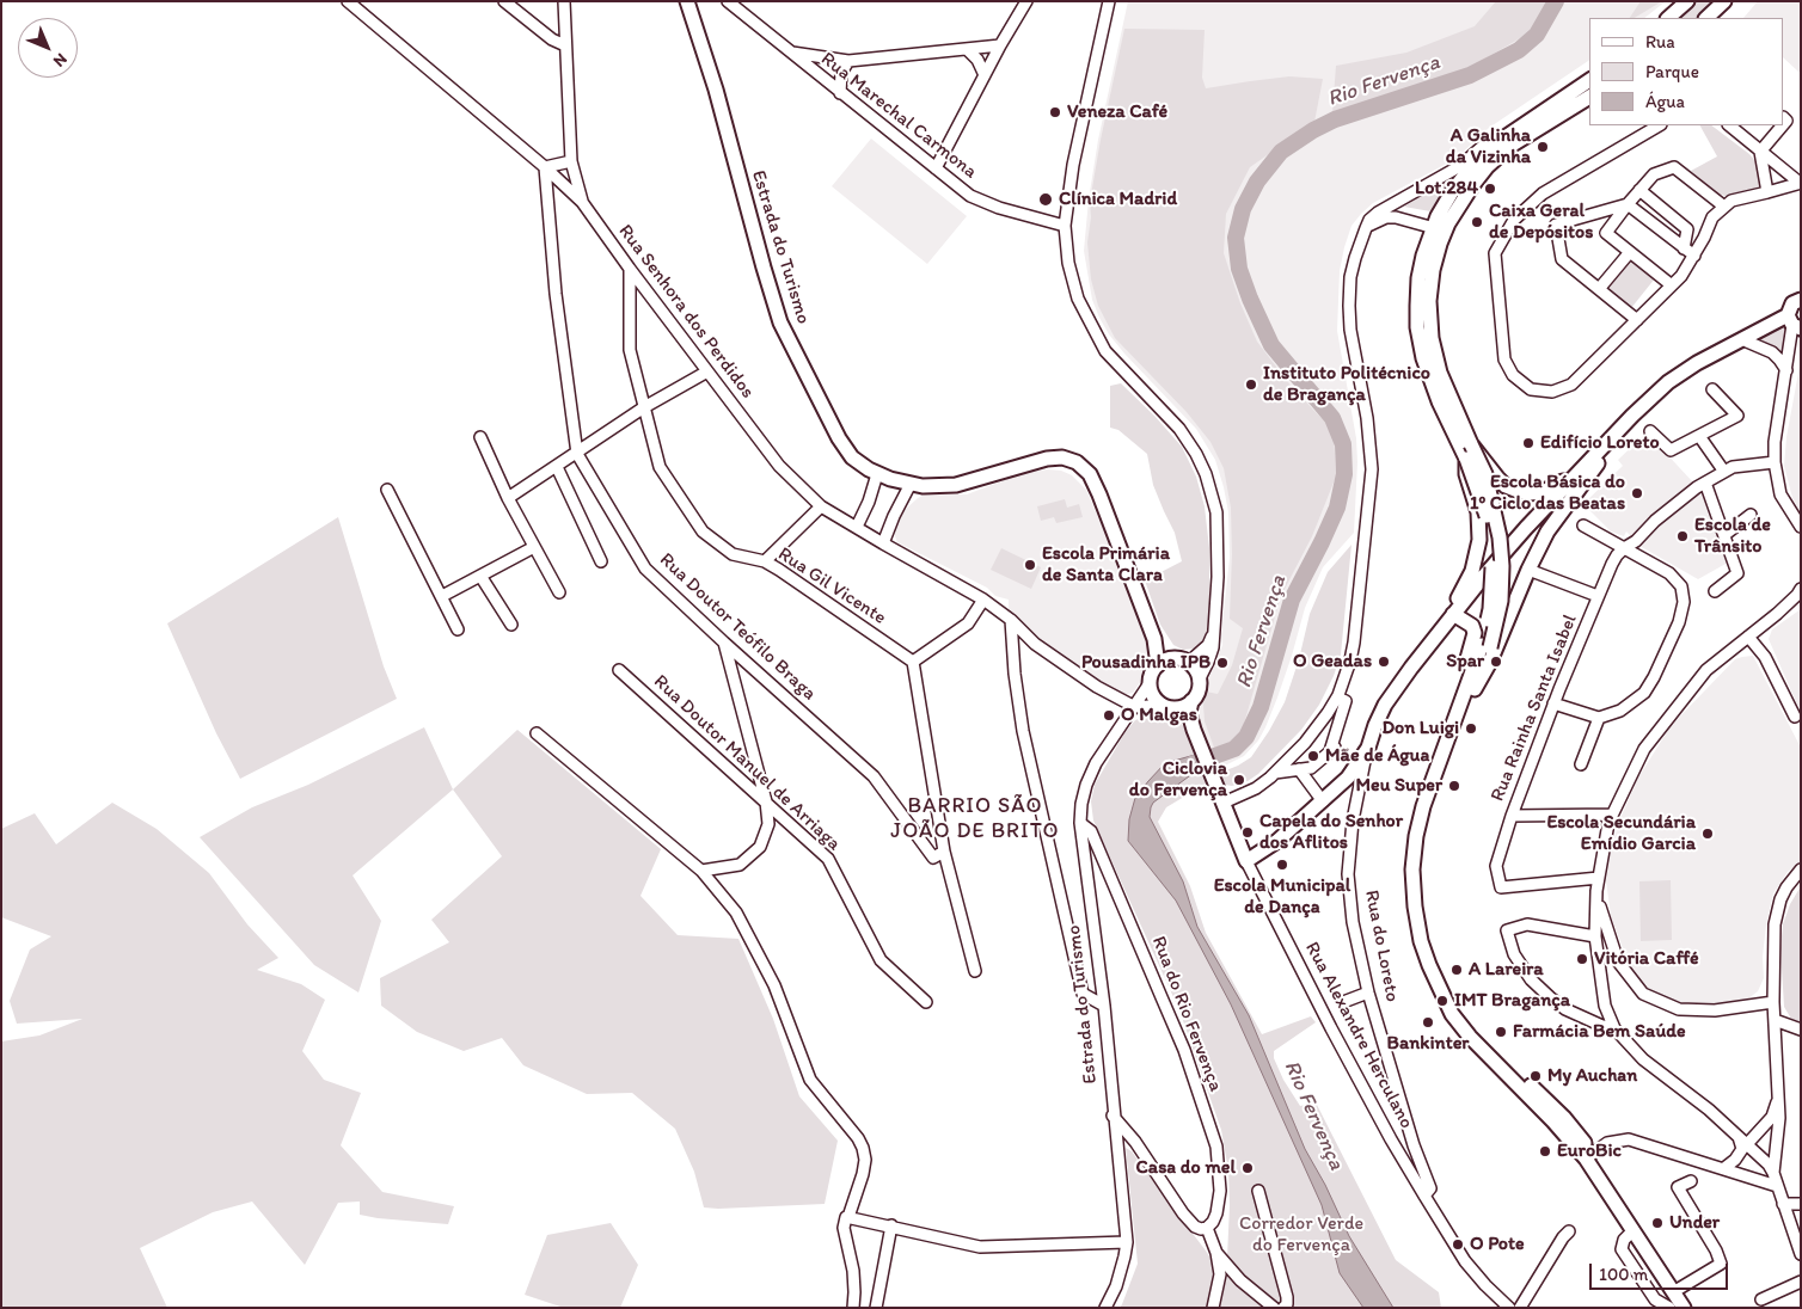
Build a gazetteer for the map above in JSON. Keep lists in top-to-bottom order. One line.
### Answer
{"streets":{"main road":["Estrada do Turismo","Rua do Loreto","Rua Alexandre Herculano"],"street":["Rua Marechal Carmona","Rua Senhora dos Perdidos","Rua Gil Vicente","Rua Doutor Teófilo Braga","Rua Rainha Santa Isabel","Rua Doutor Manuel de Arriaga","Rua do Rio Fervença"]},"crossings":[["Estrada do Turismo","Rua Senhora dos Perdidos"],["Estrada do Turismo","Rua do Rio Fervença"],["Estrada do Turismo","Rua Alexandre Herculano"],["Rua Senhora dos Perdidos","Rua Gil Vicente"],["Rua Senhora dos Perdidos","Rua Doutor Teófilo Braga"],["Rua do Loreto","Rua Alexandre Herculano"]],"districts":["BARRIO SÃO JOÃO DE BRITO"],"water":["Rio Fervença"],"parks":["Corredor Verde do Fervença"],"places":["Veneza Café","A Galinha da Vizinha","Lot.284","Clínica Madrid","Caixa Geral de Depósitos","Instituto Politécnico de Bragança","Edifício Loreto","Escola Básica do 1º Ciclo das Beatas","Escola de Trânsito","Escola Primária de Santa Clara","O Geadas","Spar","Pousadinha IPB","O Malgas","Don Luigi","Mãe de Água","Ciclovia do Fervença","Meu Super","Capela do Senhor dos Aflitos","Escola Secundária Emídio Garcia","Escola Municipal de Dança","Vitória Caffé","A Lareira","IMT Bragança","Bankinter","Farmácia Bem Saúde","My Auchan","EuroBic","Casa do mel","Under","O Pote"],"legend":["Rua","Parque","Água"],"scale_bar":"100 m","north":"bottom right"}
